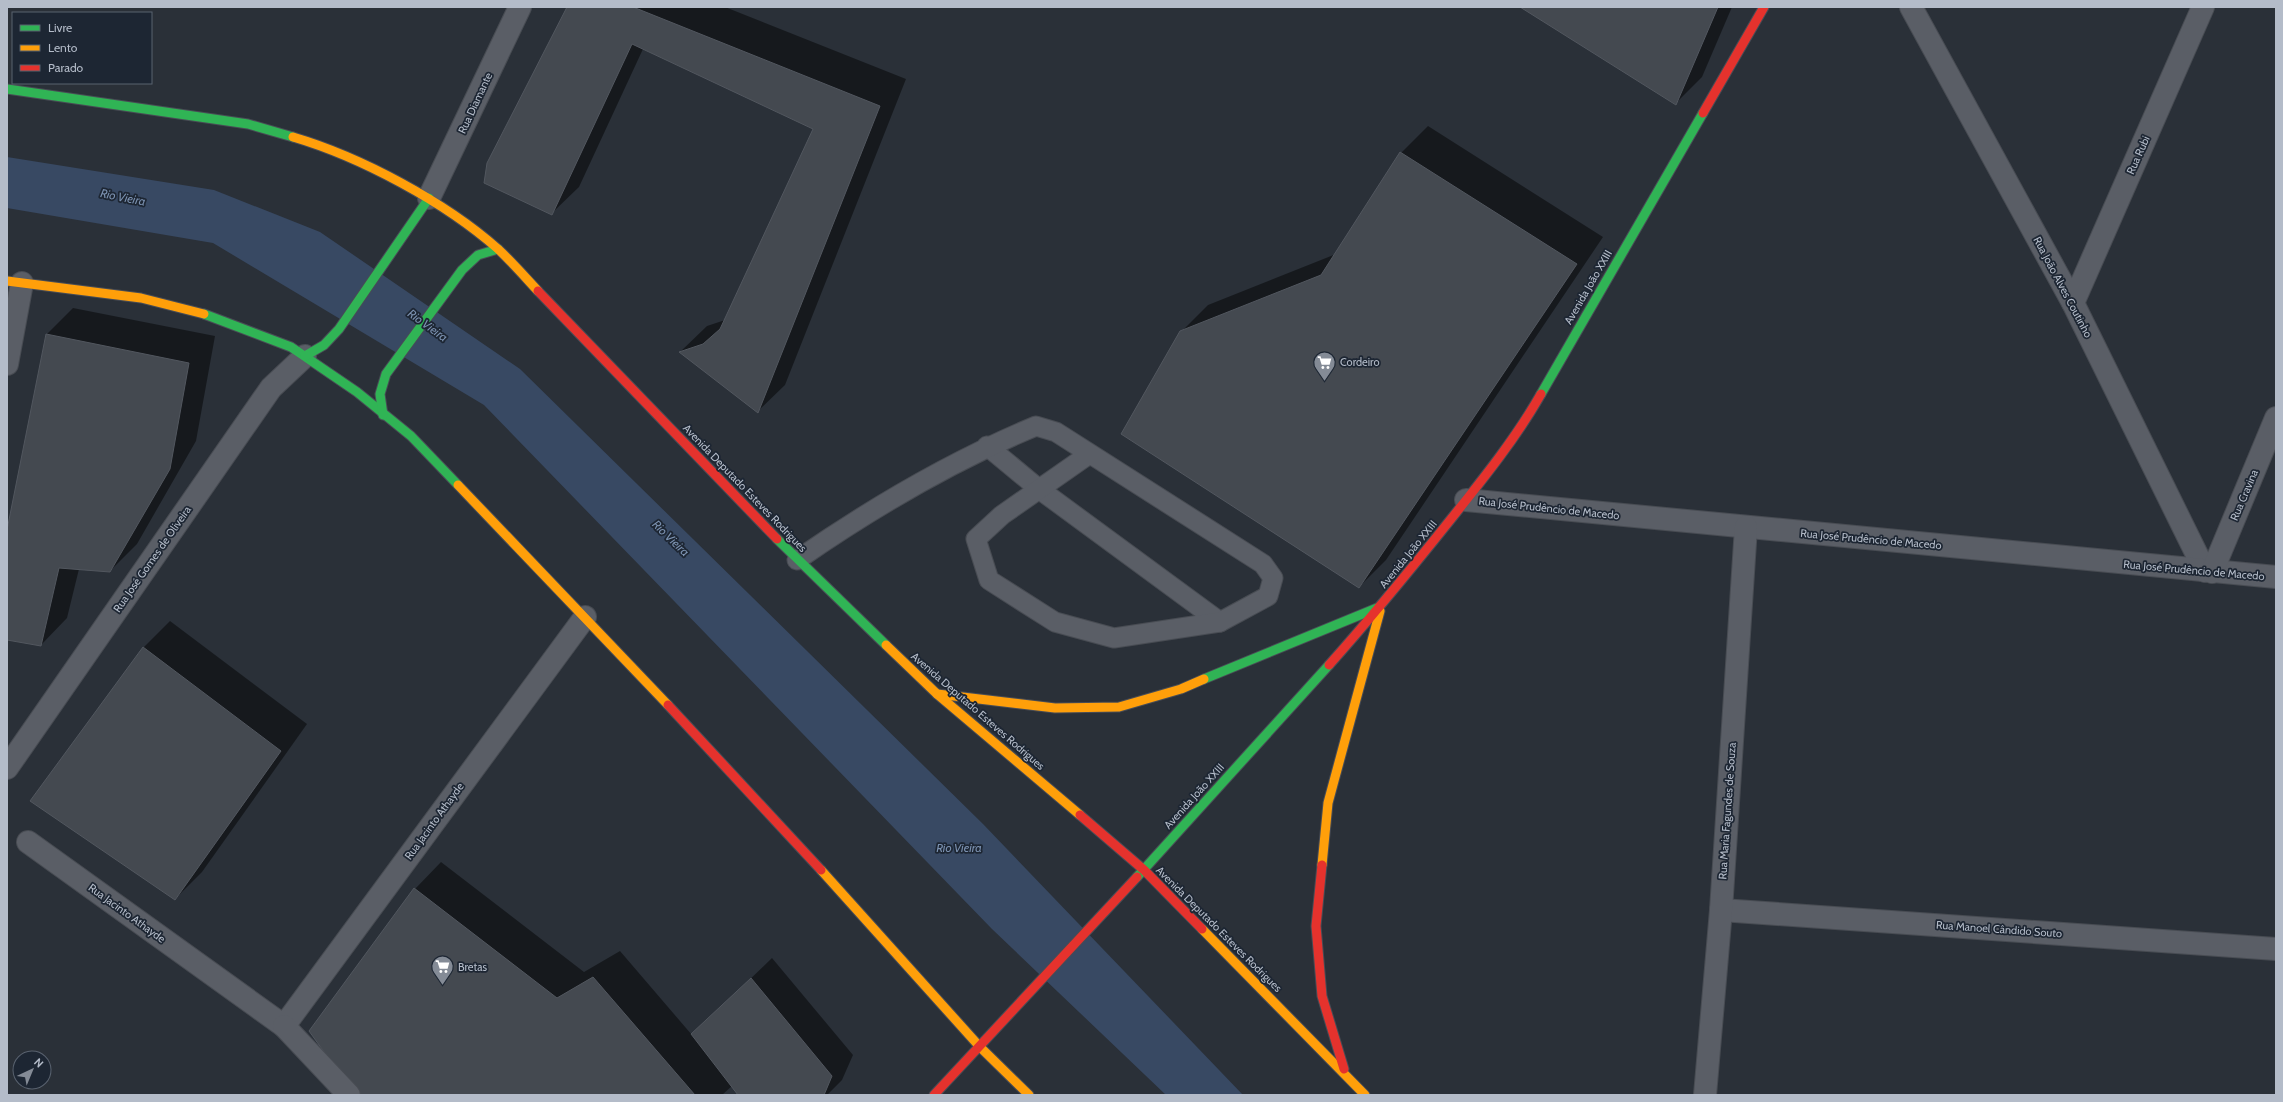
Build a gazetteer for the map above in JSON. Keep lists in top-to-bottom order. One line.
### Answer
{"streets":{"main road":["Avenida João XXIII","Avenida Deputado Esteves Rodrigues"],"street":["Rua Diamante","Rua Rubi","Rua João Alves Coutinho","Rua Cravina","Rua José Prudêncio de Macedo","Rua José Gomes de Oliveira","Rua Maria Fagundes de Souza","Rua Jacinto Athayde","Rua Manoel Cândido Souto"]},"crossings":[["Rua Diamante","Avenida Deputado Esteves Rodrigues"],["Rua Rubi","Rua João Alves Coutinho"],["Avenida João XXIII","Avenida Deputado Esteves Rodrigues"],["Avenida João XXIII","Rua José Prudêncio de Macedo"],["Rua João Alves Coutinho","Rua Cravina"],["Rua João Alves Coutinho","Rua José Prudêncio de Macedo"],["Rua Cravina","Rua José Prudêncio de Macedo"],["Rua José Prudêncio de Macedo","Rua Maria Fagundes de Souza"],["Rua Maria Fagundes de Souza","Rua Manoel Cândido Souto"]],"water":["Rio Vieira"],"places":{"supermarket":["Cordeiro","Bretas"]},"legend":["Livre","Lento","Parado"],"north":"top right"}
